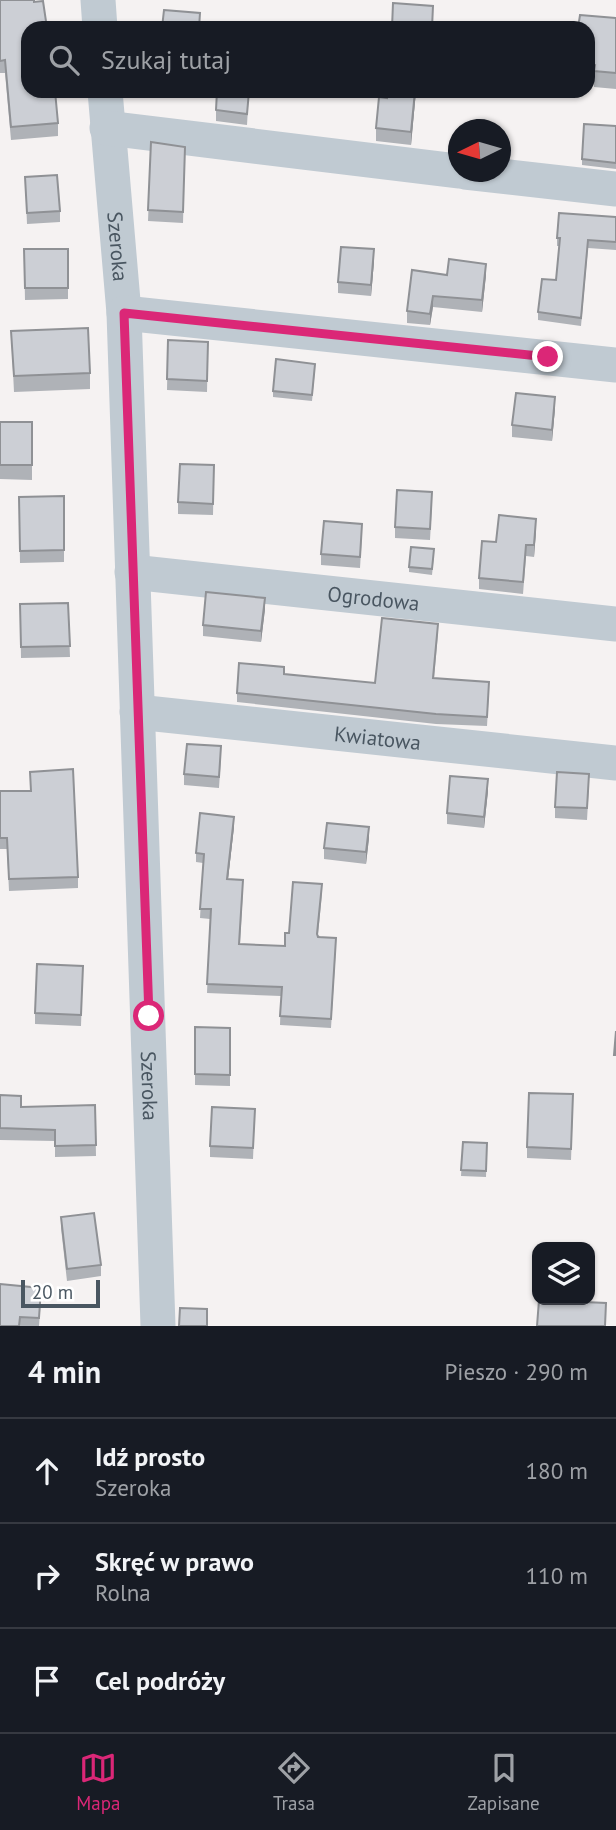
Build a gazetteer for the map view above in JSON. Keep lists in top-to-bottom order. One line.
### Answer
{"streets":{"street":["Szeroka","Ogrodowa","Kwiatowa"]},"crossings":[["Szeroka","Ogrodowa"],["Szeroka","Kwiatowa"]],"scale_bar":"20 m","north":"left","page":{"search":"Szukaj tutaj","scale":"20 m","heading":["4 min","Pieszo · 290 m"],"list":[["Idź prosto","Szeroka","180 m"],["Skręć w prawo","Rolna","110 m"],"Cel podróży"],"nav":["Mapa","Trasa","Zapisane"]}}
